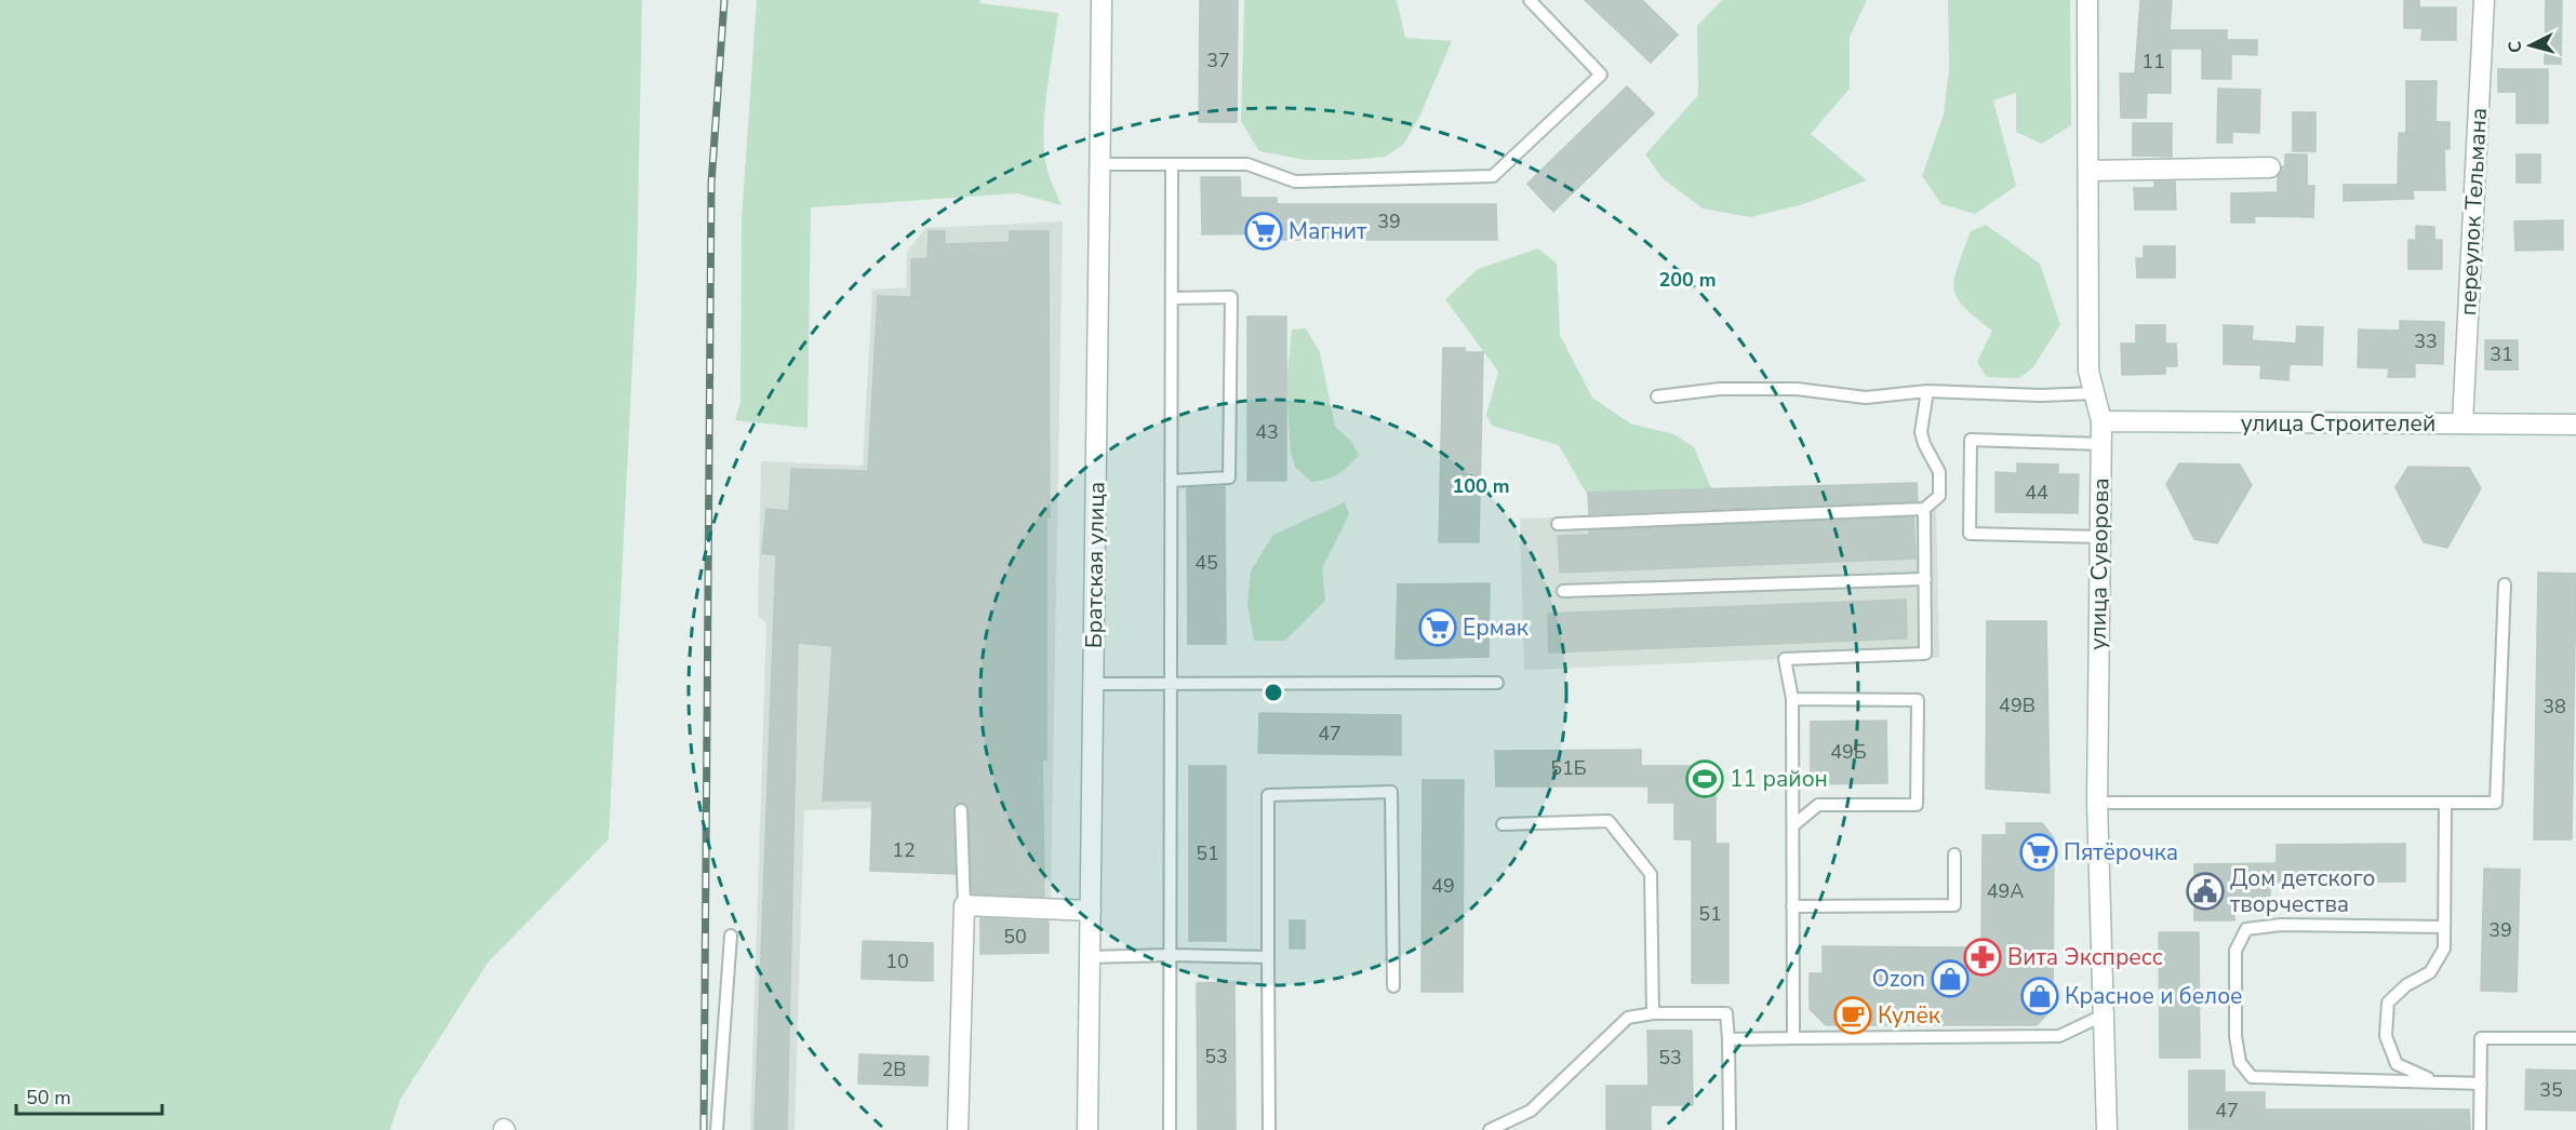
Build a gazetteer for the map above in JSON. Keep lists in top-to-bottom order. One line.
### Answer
{"streets":{"street":["переулок Тельмана","улица Строителей","улица Суворова","Братская улица"]},"crossings":[["переулок Тельмана","улица Строителей"],["улица Строителей","улица Суворова"]],"places":{"supermarket":["Магнит","Ермак","Пятёрочка"],"sports":["11 район"],"public building":["Дом детского творчества"],"pharmacy":["Вита Экспресс"],"shop":["Ozon","Красное и белое"],"cafe":["Кулёк"]},"house_numbers":["37","11","39","33","31","43","44","45","49В","38","47","49Б","51Б","12","51","49","49А","51","39","50","10","53","53","2В","35","47"],"scale_bar":"50 m","north":"left","rings":["200 m","100 m"]}
